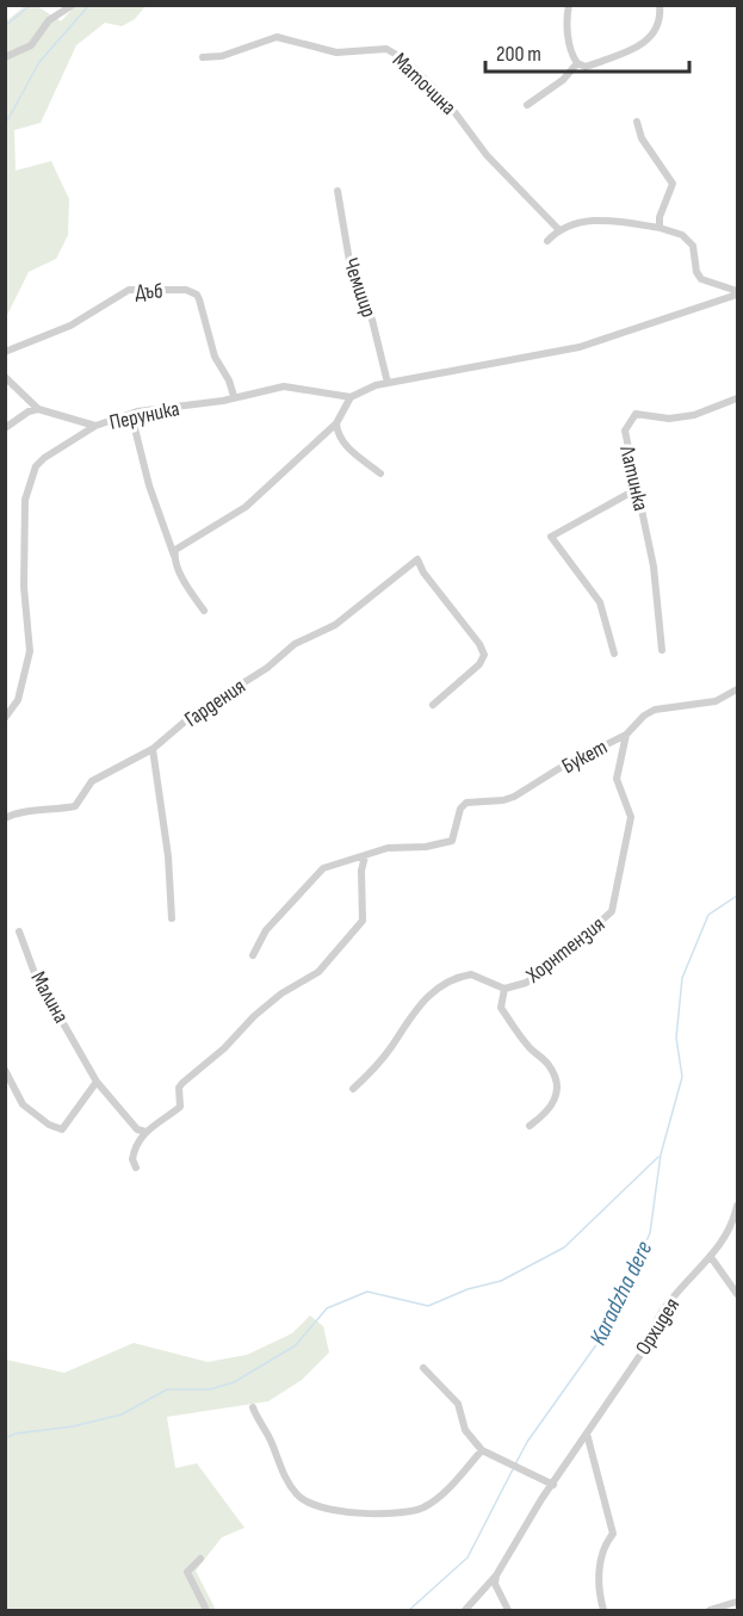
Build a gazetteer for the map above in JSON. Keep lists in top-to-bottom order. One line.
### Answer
{"streets":{"street":["Маточина","Чемшир","Дъб","Перуника","Латинка","Гардения","Букет","Хорнтензия","Малина","Орхидея"]},"crossings":[["Дъб","Перуника"],["Букет","Хорнтензия"]],"water":["Karadzha dere"],"scale_bar":"200 m"}
